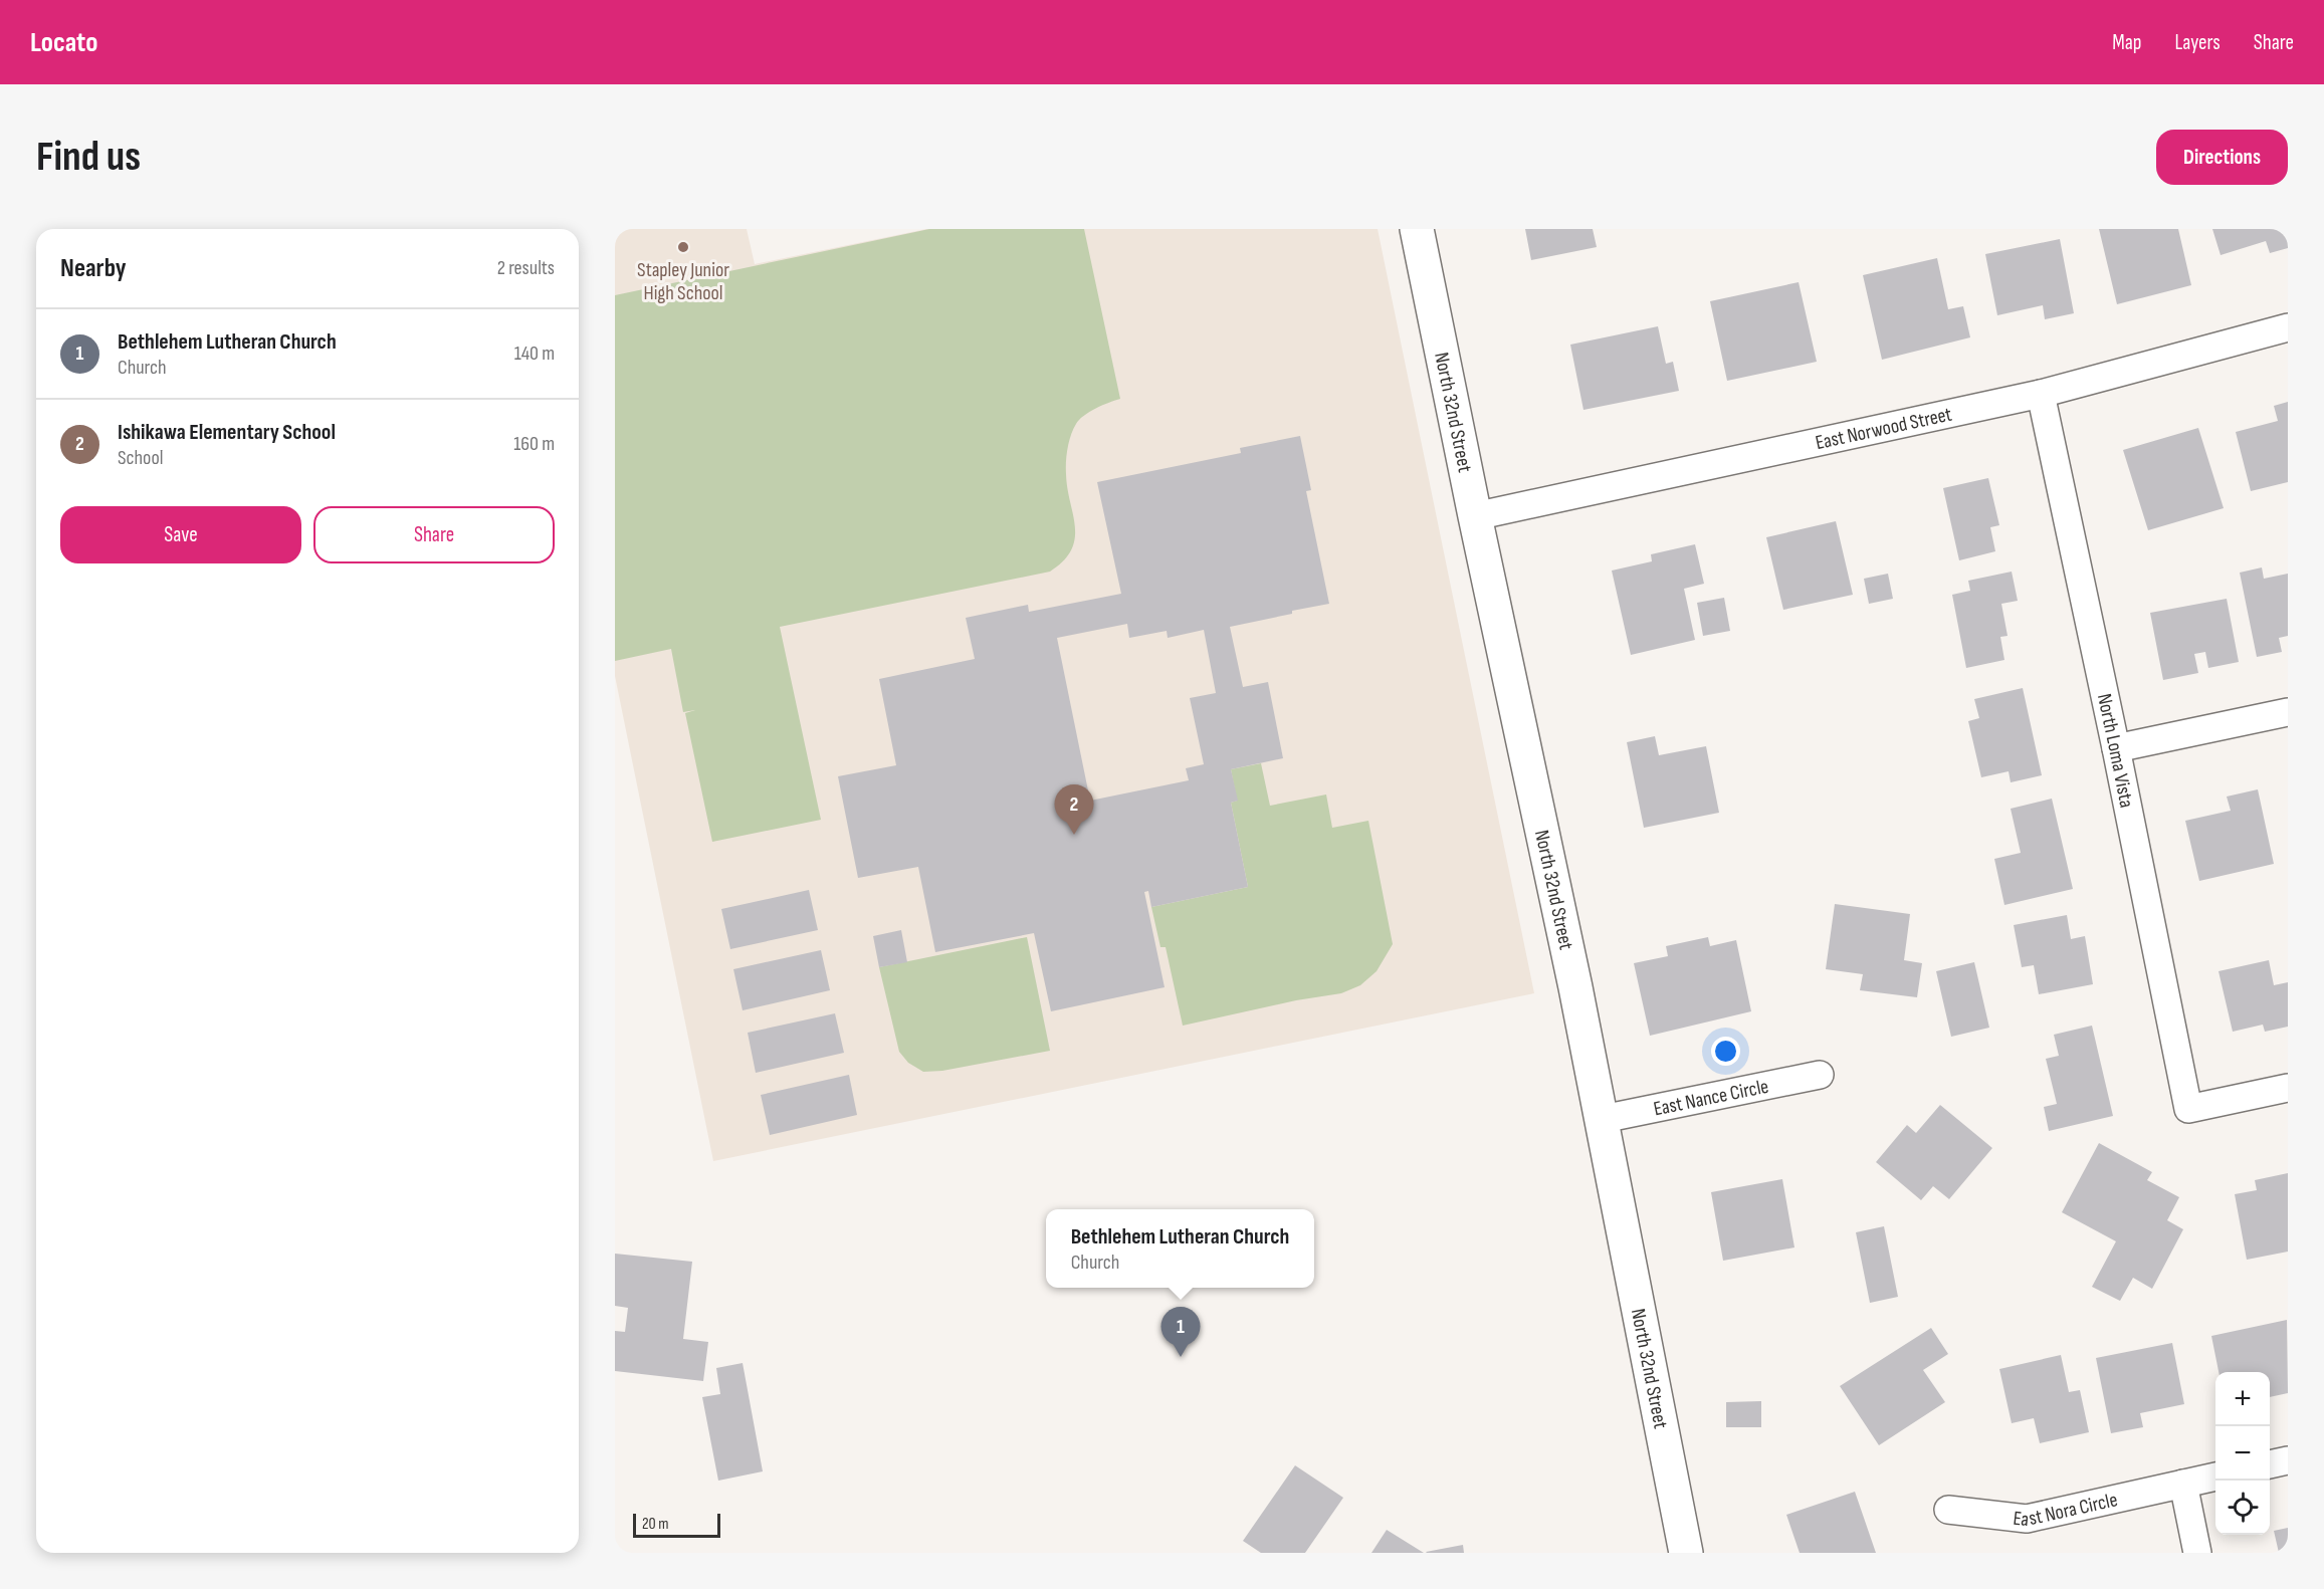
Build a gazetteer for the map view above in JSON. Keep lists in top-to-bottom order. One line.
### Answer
{"streets":{"street":["North 32nd Street","East Norwood Street","North Loma Vista","East Nance Circle","East Nora Circle"]},"crossings":[["North 32nd Street","East Norwood Street"],["North 32nd Street","East Nance Circle"],["East Norwood Street","North Loma Vista"]],"places":["Stapley Junior High School"],"scale_bar":"20 m","page":{"header":"Locato","nav":["Map","Layers","Share"],"buttons":["Directions",["Save","Share"]],"title":"Find us","heading":["Nearby","2 results"],"list":[{"mark":"1","name":"Bethlehem Lutheran Church","note":"Church","value":"140 m"},{"mark":"2","name":"Ishikawa Elementary School","note":"School","value":"160 m"}],"pins":["2","1"],"popup":["Bethlehem Lutheran Church","Church"],"map_buttons":["+","−"],"scale":"20 m"}}
